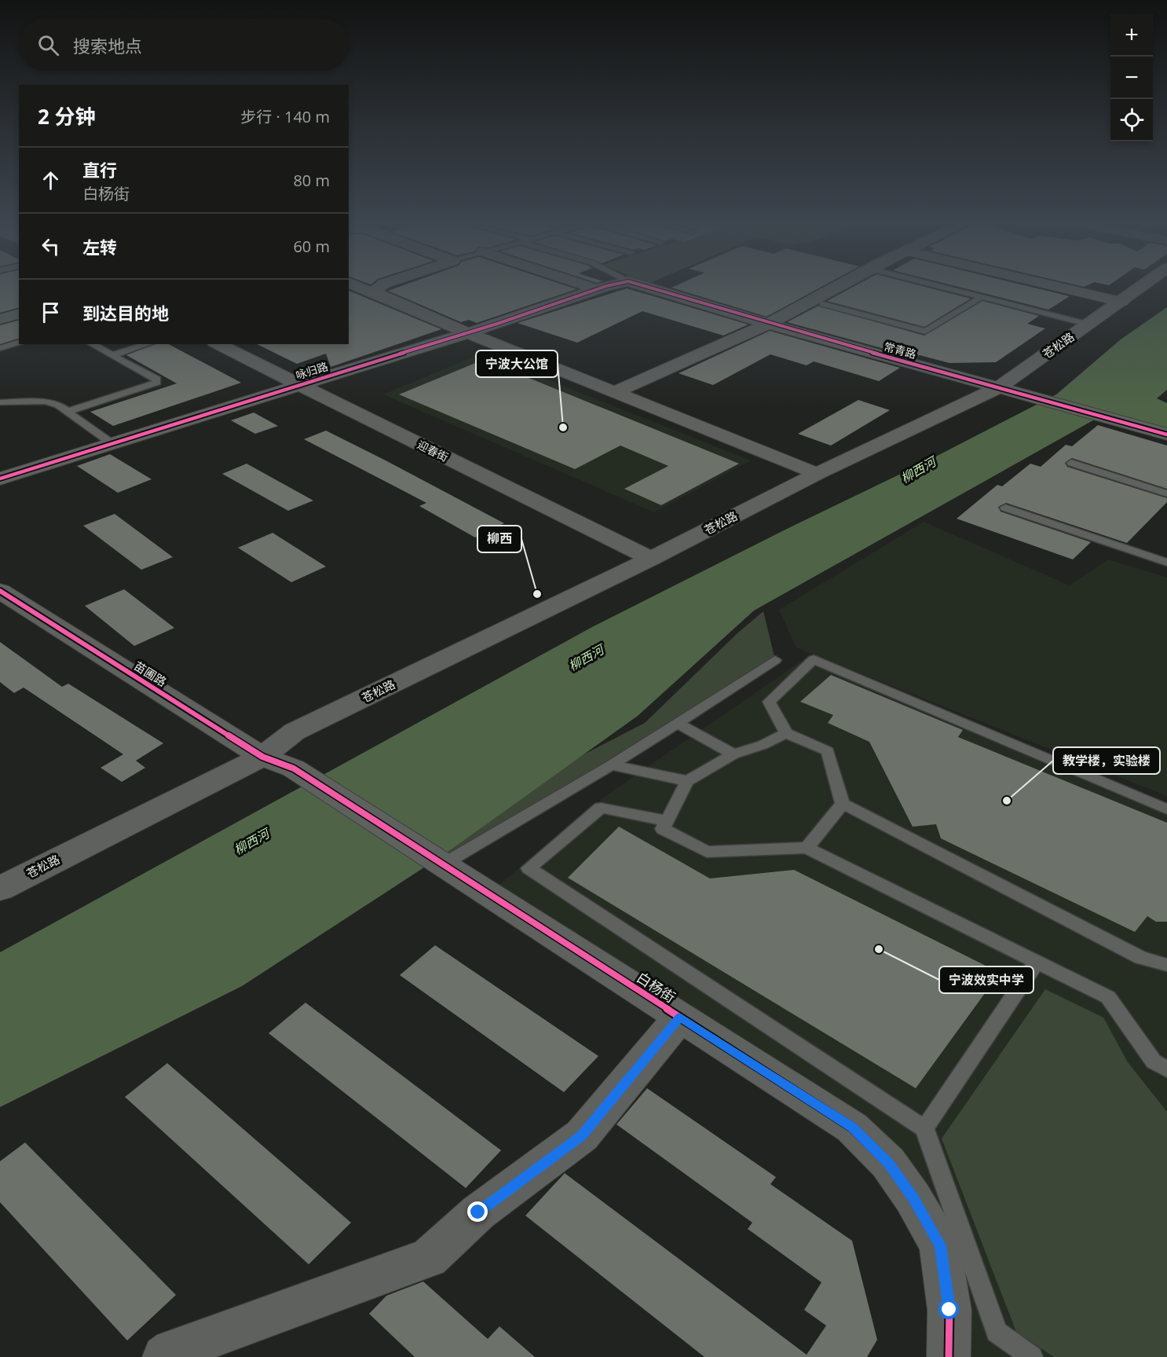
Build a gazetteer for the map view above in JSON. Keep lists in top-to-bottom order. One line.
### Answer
{"streets":{"street":["苍松路","常青路","咏归路","迎春街","苗圃路","白杨街"]},"crossings":[["苍松路","常青路"],["苍松路","迎春街"],["苍松路","苗圃路"],["咏归路","迎春街"],["苗圃路","白杨街"]],"water":["柳西河"],"places":["宁波大公馆","柳西","教学楼，实验楼","宁波效实中学"],"page":{"map_buttons":["+","−"],"search":"搜索地点","heading":["2 分钟","步行 · 140 m"],"list":[["直行","白杨街","80 m"],["左转","60 m"],"到达目的地"]}}
